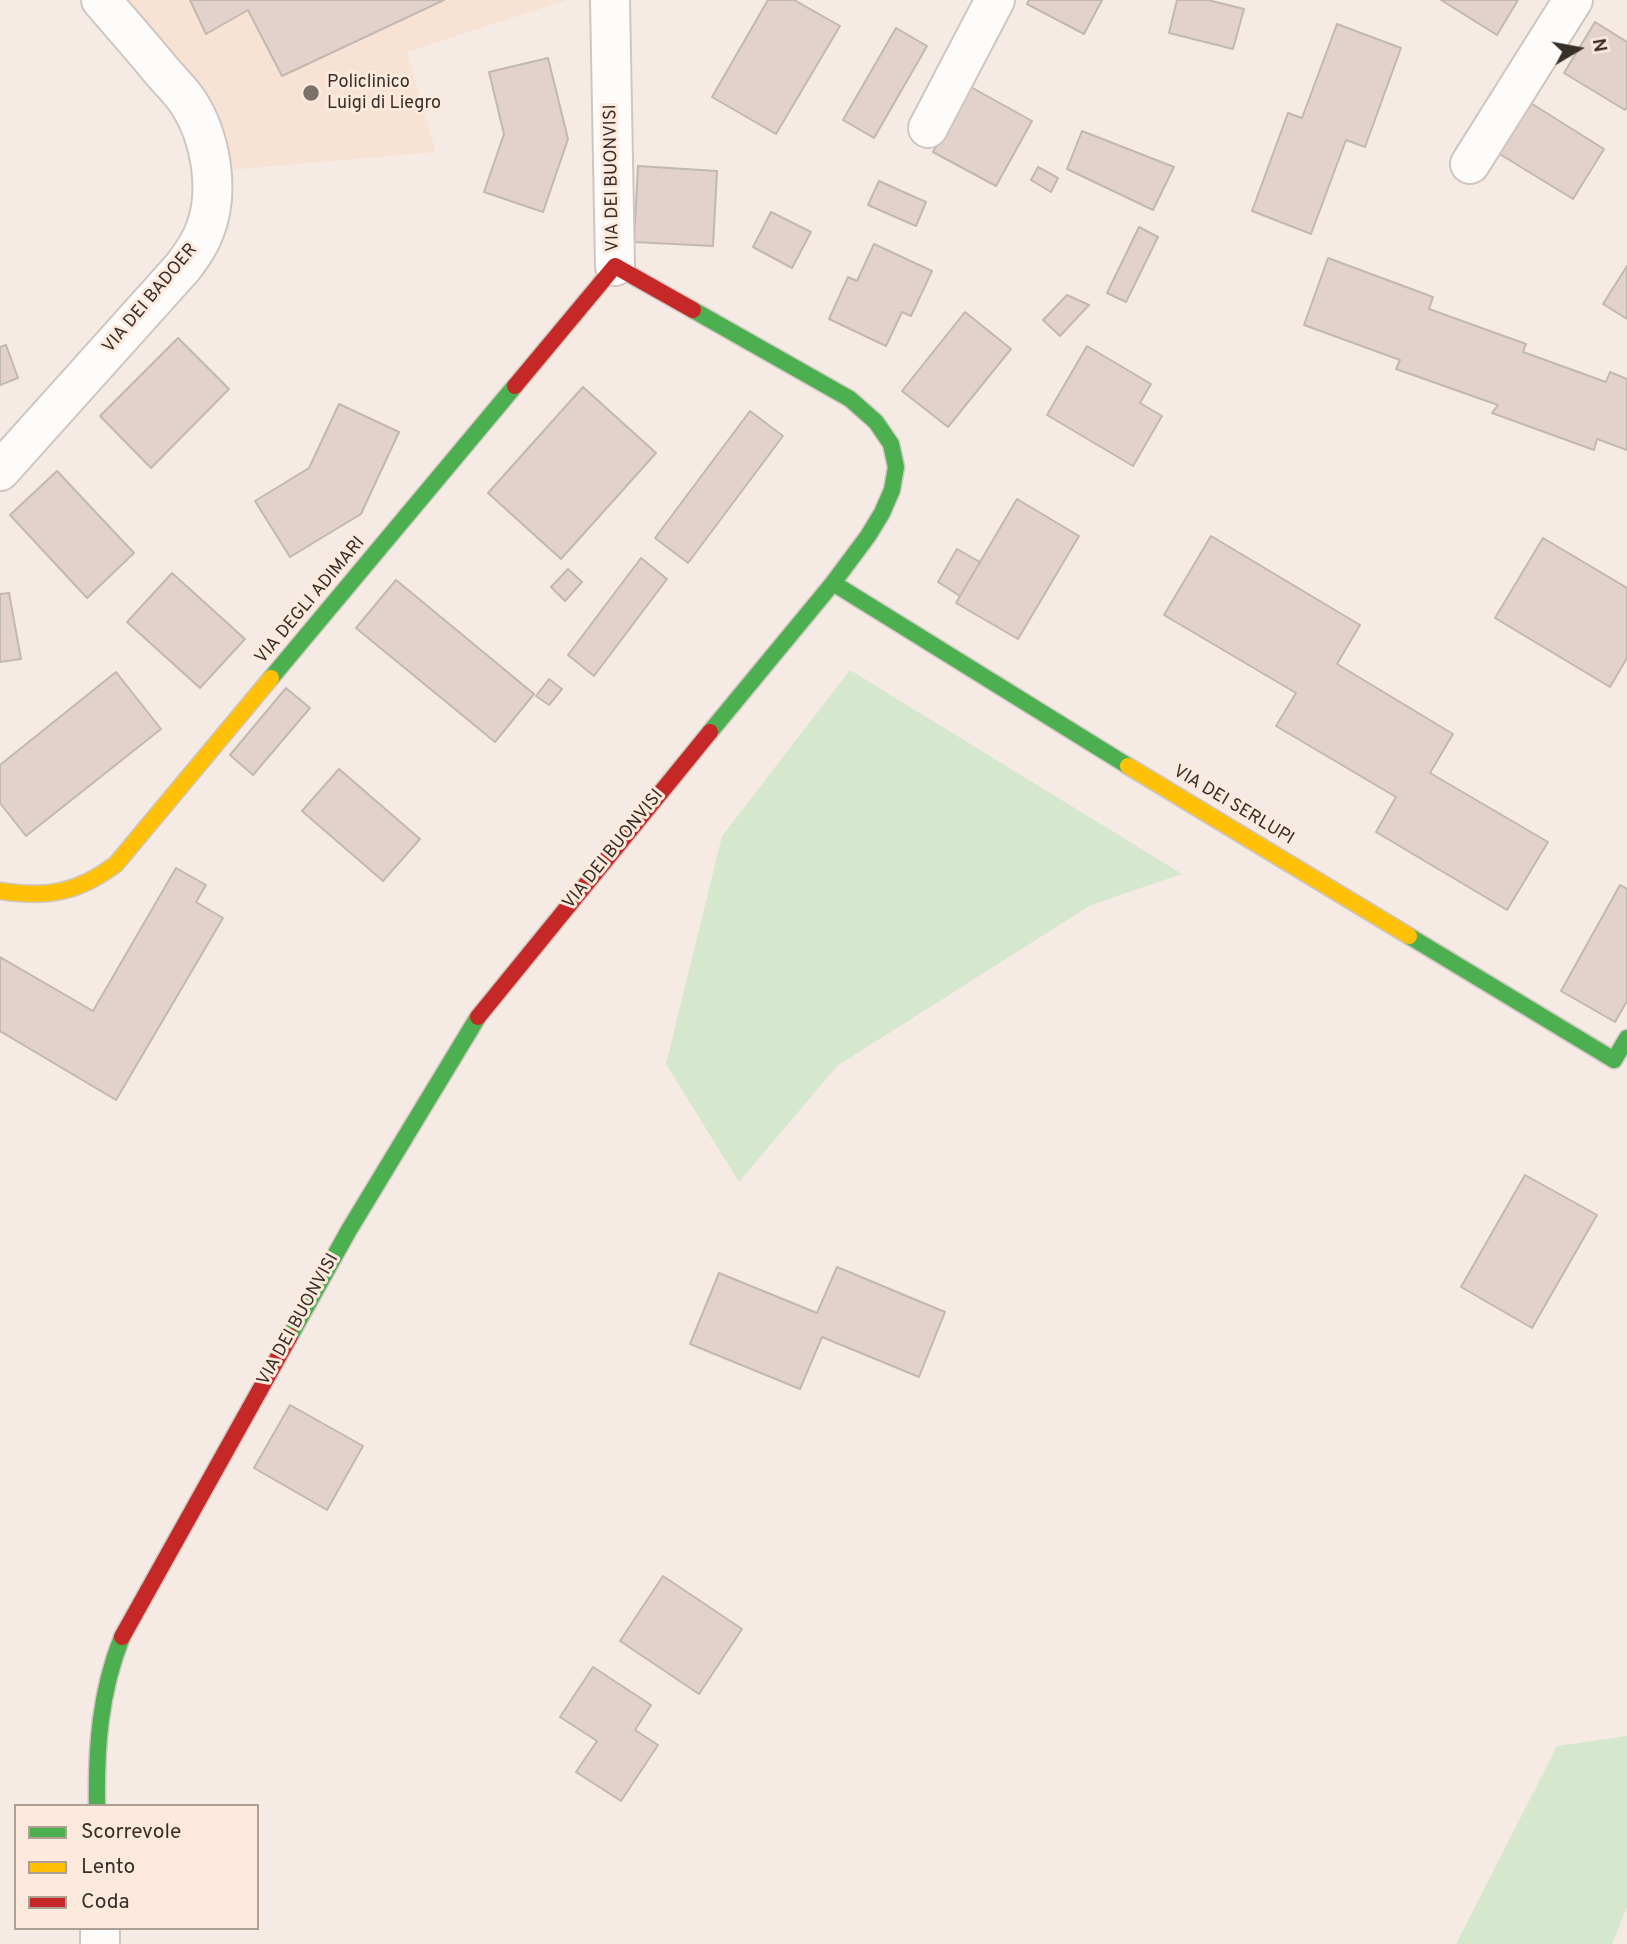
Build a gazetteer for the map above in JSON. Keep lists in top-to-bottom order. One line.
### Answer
{"streets":{"street":["VIA DEI BUONVISI","VIA DEI BADOER","VIA DEGLI ADIMARI","VIA DEI SERLUPI"]},"crossings":[["VIA DEI BUONVISI","VIA DEGLI ADIMARI"],["VIA DEI BUONVISI","VIA DEI SERLUPI"]],"places":["Policlinico Luigi di Liegro"],"legend":["Scorrevole","Lento","Coda"],"north":"right"}
